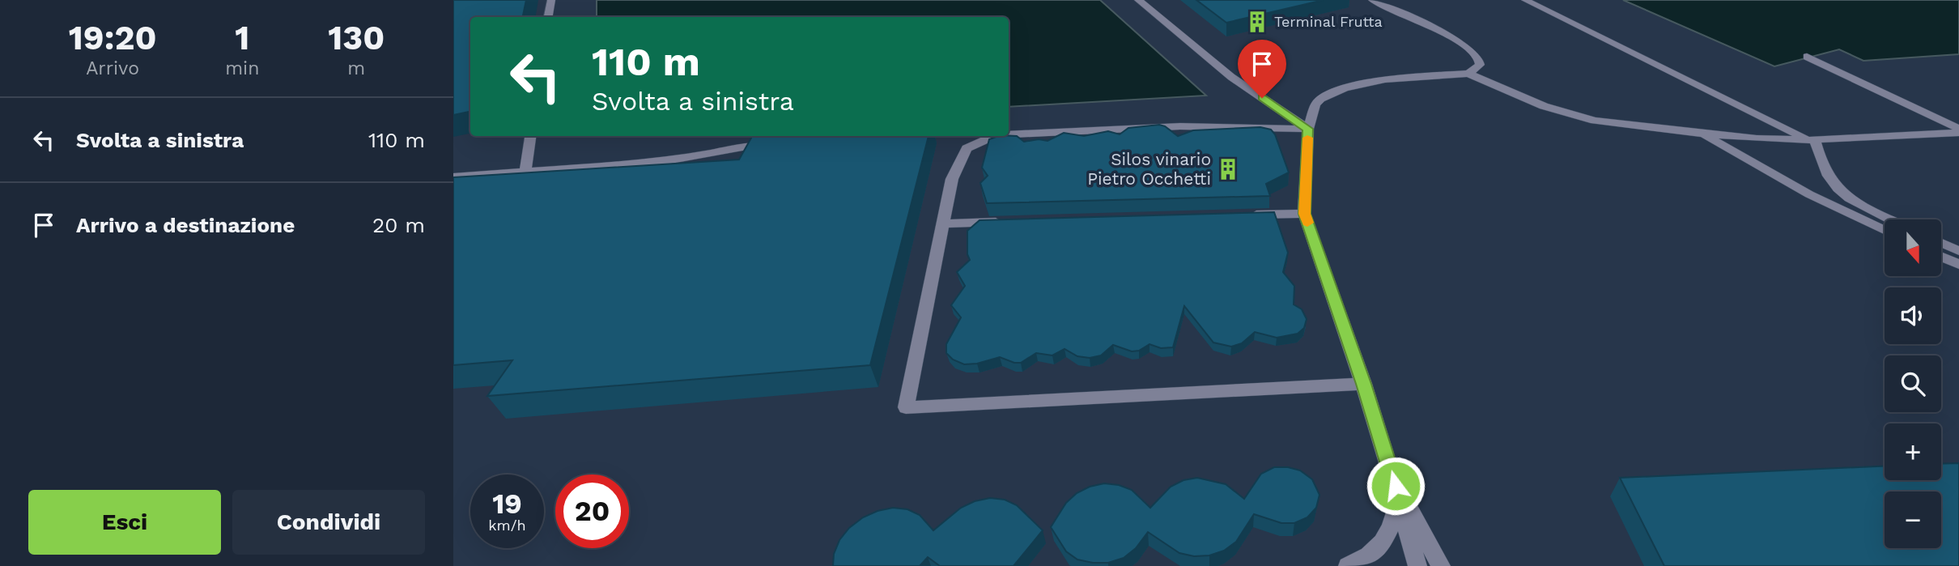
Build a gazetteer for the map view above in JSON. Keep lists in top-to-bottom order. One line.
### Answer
{"places":{"building":["Terminal Frutta","Silos vinario Pietro Occhetti"]},"north":"bottom","page":{"eta":["19:20","Arrivo","1","min","130","m"],"turn":["110 m","Svolta a sinistra"],"list":[{"name":"Svolta a sinistra","value":"110 m"},{"name":"Arrivo a destinazione","value":"20 m"}],"map_buttons":["+","−"],"speed":"19 km/h","limit":"20","buttons":["Esci","Condividi"]}}
